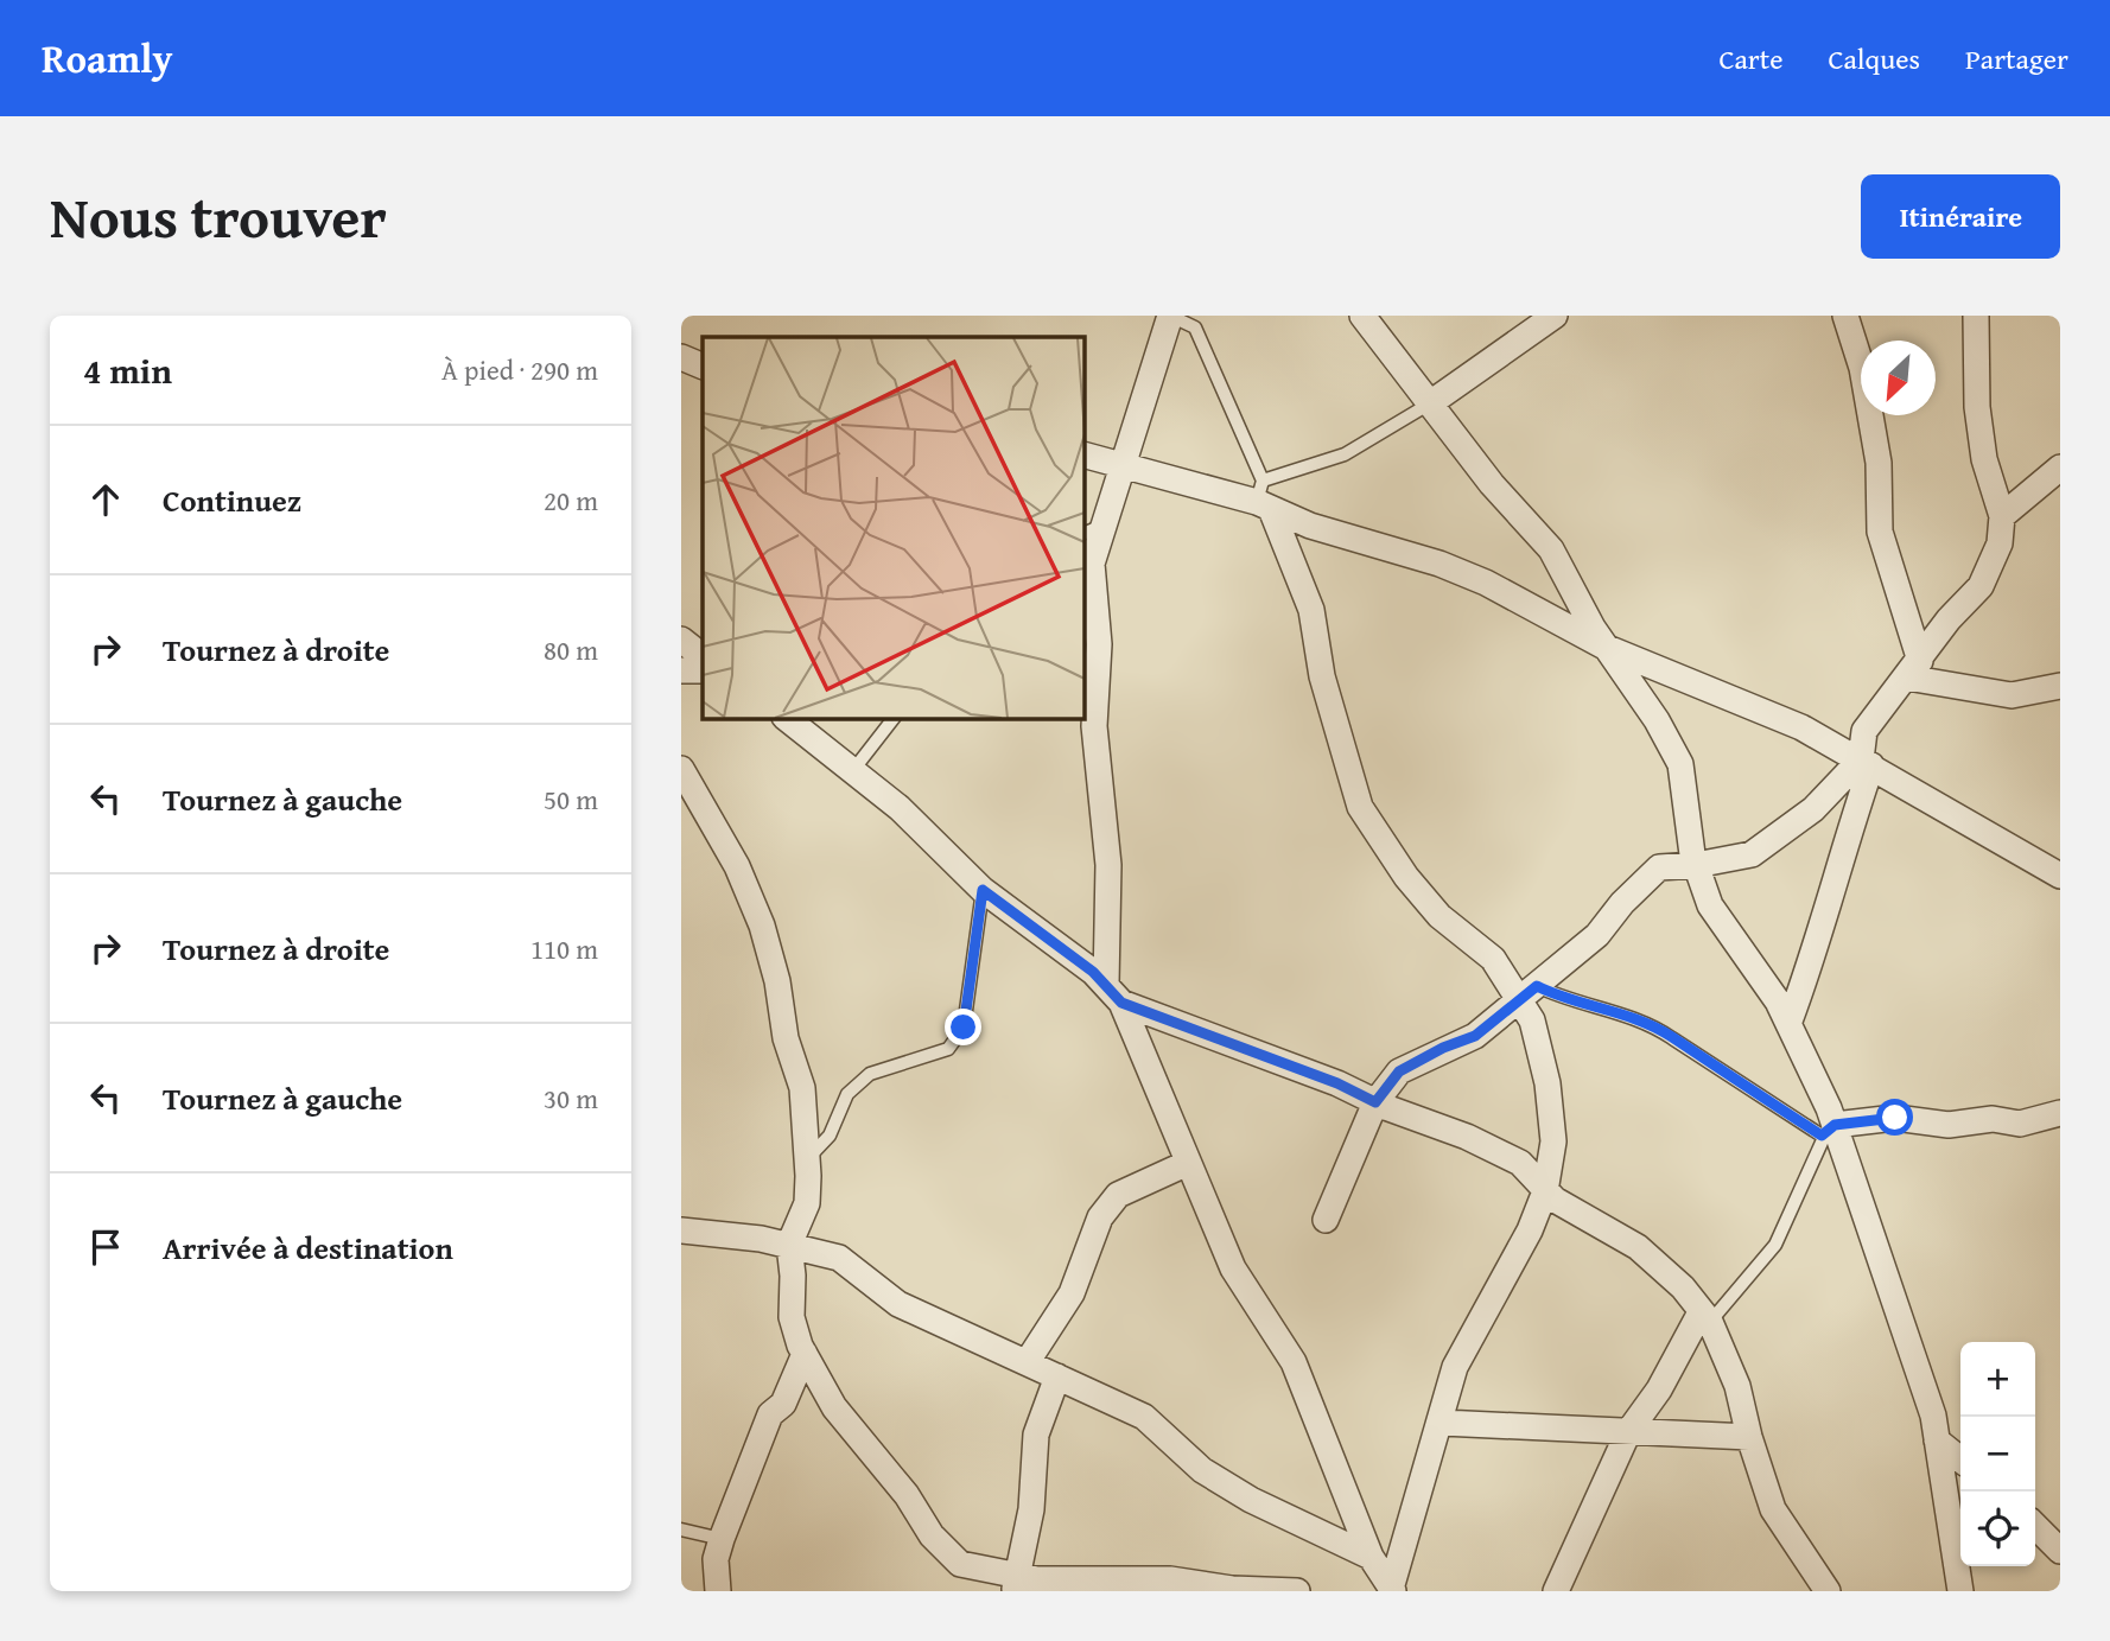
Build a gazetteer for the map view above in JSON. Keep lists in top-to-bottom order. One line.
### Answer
{"north":"bottom left","page":{"header":"Roamly","nav":["Carte","Calques","Partager"],"title":"Nous trouver","buttons":"Itinéraire","heading":["4 min","À pied · 290 m"],"list":[["Continuez","20 m"],["Tournez à droite","80 m"],["Tournez à gauche","50 m"],["Tournez à droite","110 m"],["Tournez à gauche","30 m"],"Arrivée à destination"],"map_buttons":["+","−"]}}
